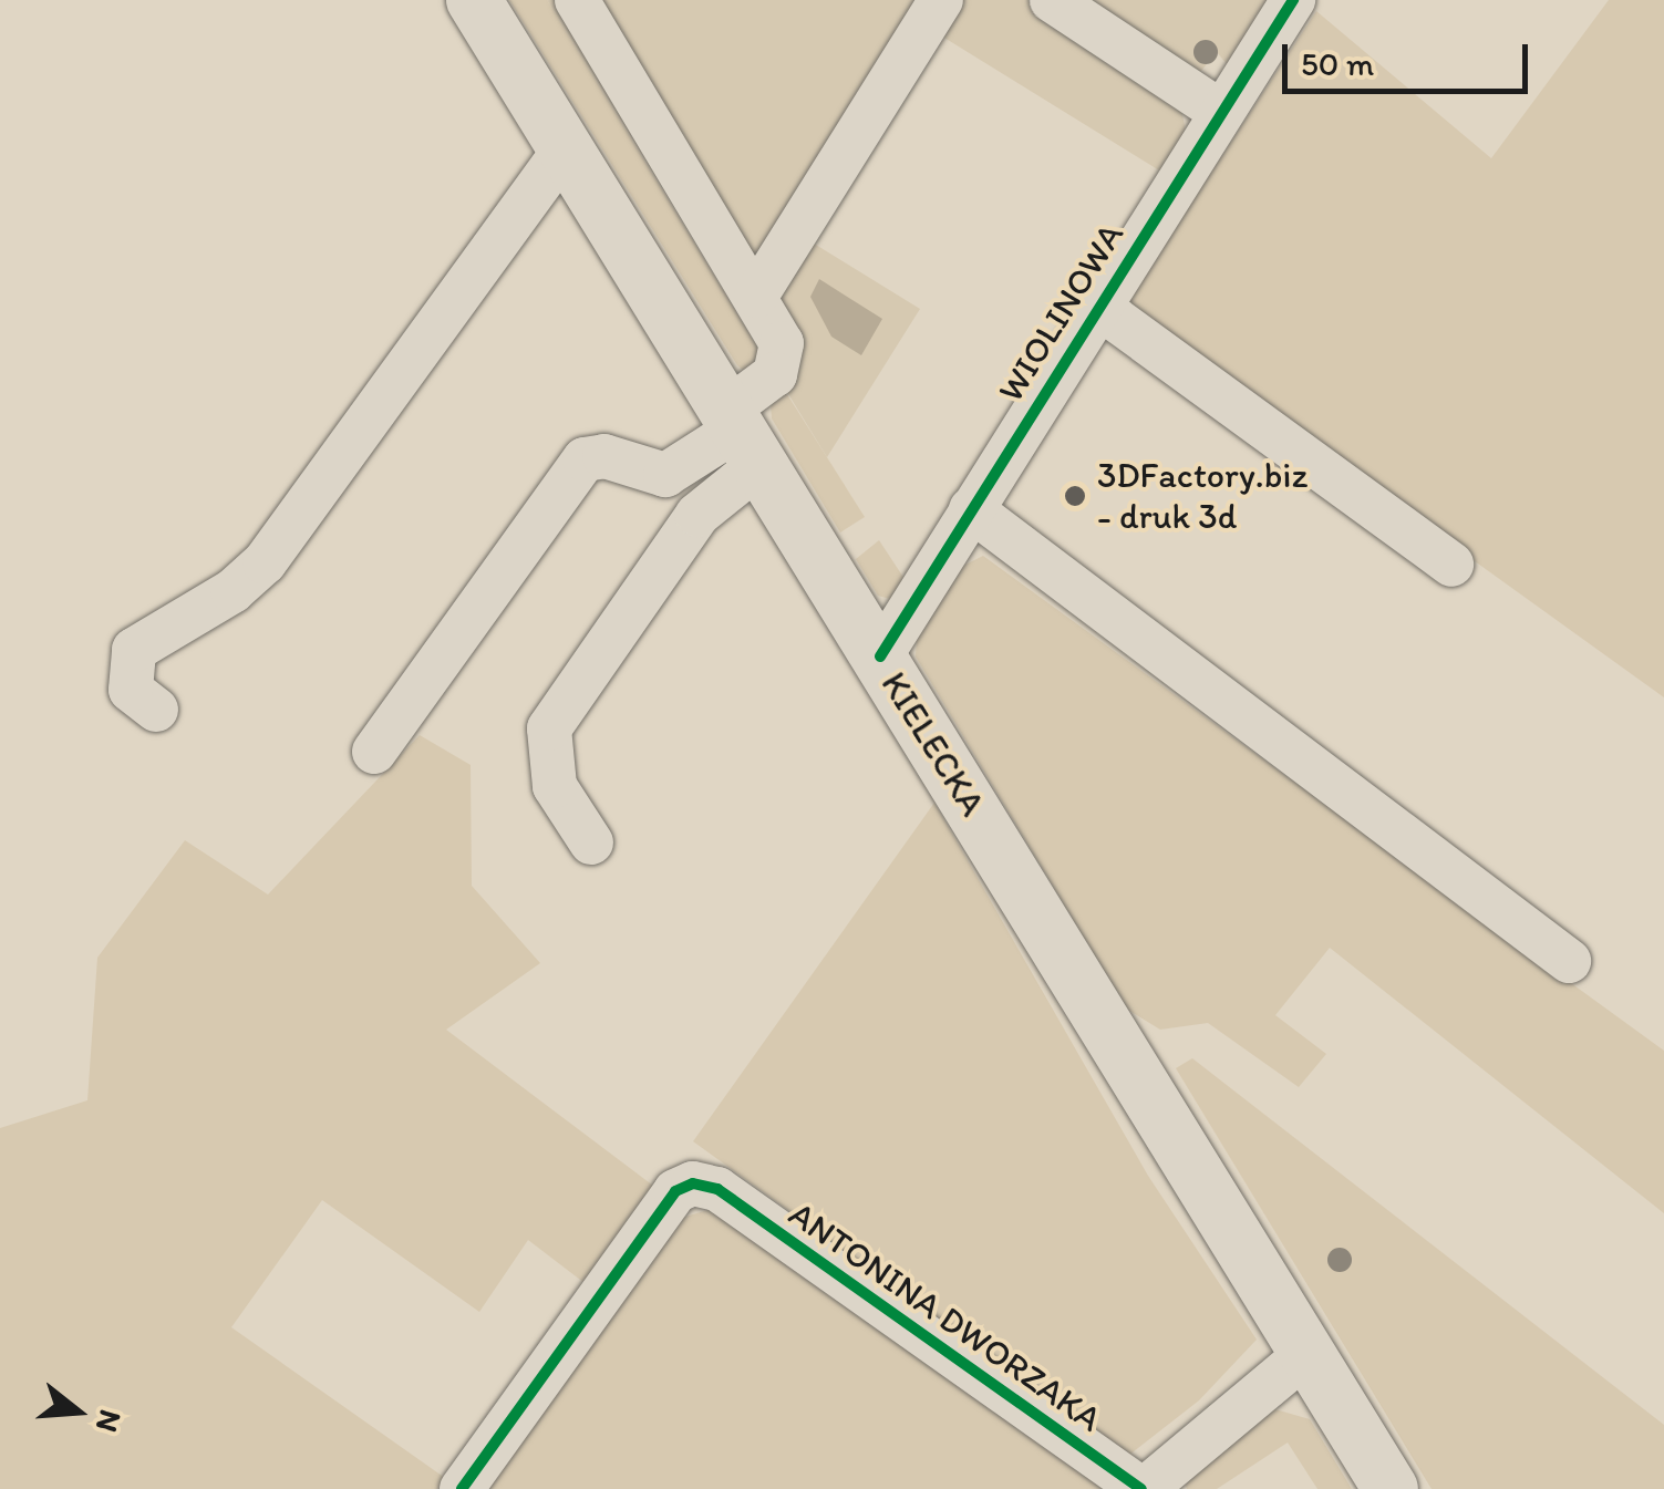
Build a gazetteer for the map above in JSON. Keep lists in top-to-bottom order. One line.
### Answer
{"streets":{"main road":["KIELECKA"],"street":["WIOLINOWA","ANTONINA DWORZAKA"]},"crossings":[["WIOLINOWA","KIELECKA"]],"places":["3DFactory.biz - druk 3d"],"scale_bar":"50 m","north":"right"}
